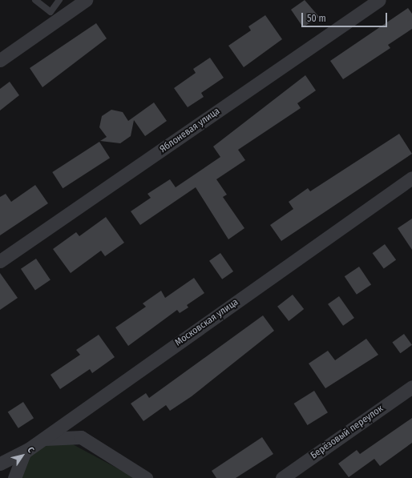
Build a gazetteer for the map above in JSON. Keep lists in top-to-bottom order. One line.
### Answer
{"streets":{"street":["Яблоневая улица","Московская улица","Берёзовый переулок"]},"scale_bar":"50 m","north":"top right"}
